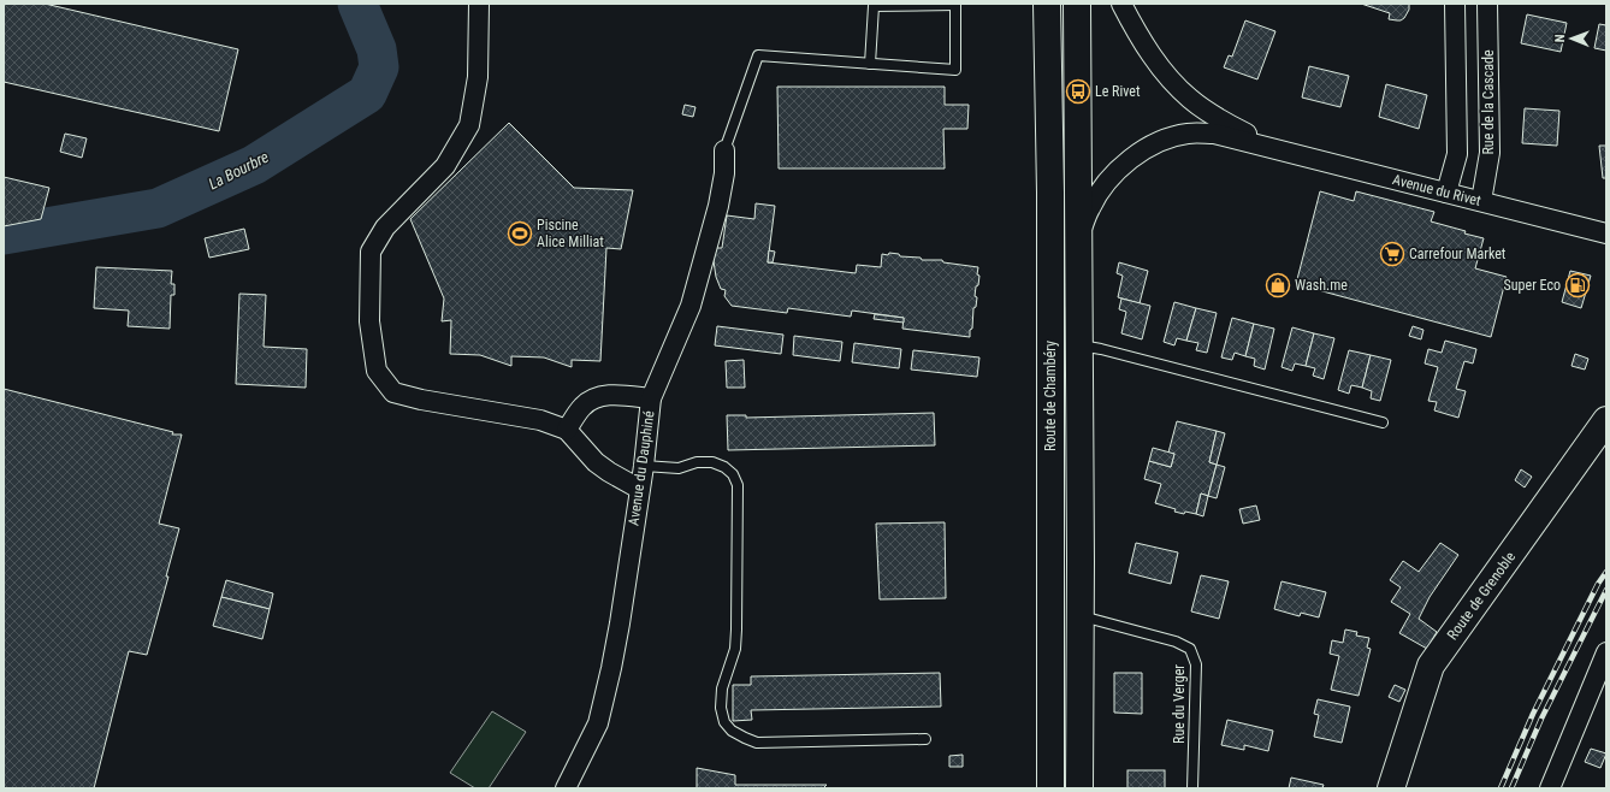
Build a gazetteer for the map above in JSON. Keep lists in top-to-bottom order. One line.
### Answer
{"streets":{"main road":["Route de Chambéry","Route de Grenoble"],"street":["Rue de la Cascade","Avenue du Rivet","Avenue du Dauphiné"],"lane":["Rue du Verger"]},"crossings":[["Rue de la Cascade","Avenue du Rivet"],["Avenue du Rivet","Route de Chambéry"],["Route de Chambéry","Rue du Verger"]],"water":["La Bourbre"],"places":{"bus stop":["Le Rivet"],"sports":["Piscine Alice Milliat"],"supermarket":["Carrefour Market"],"shop":["Wash.me"],"fuel station":["Super Eco"]},"north":"left"}
